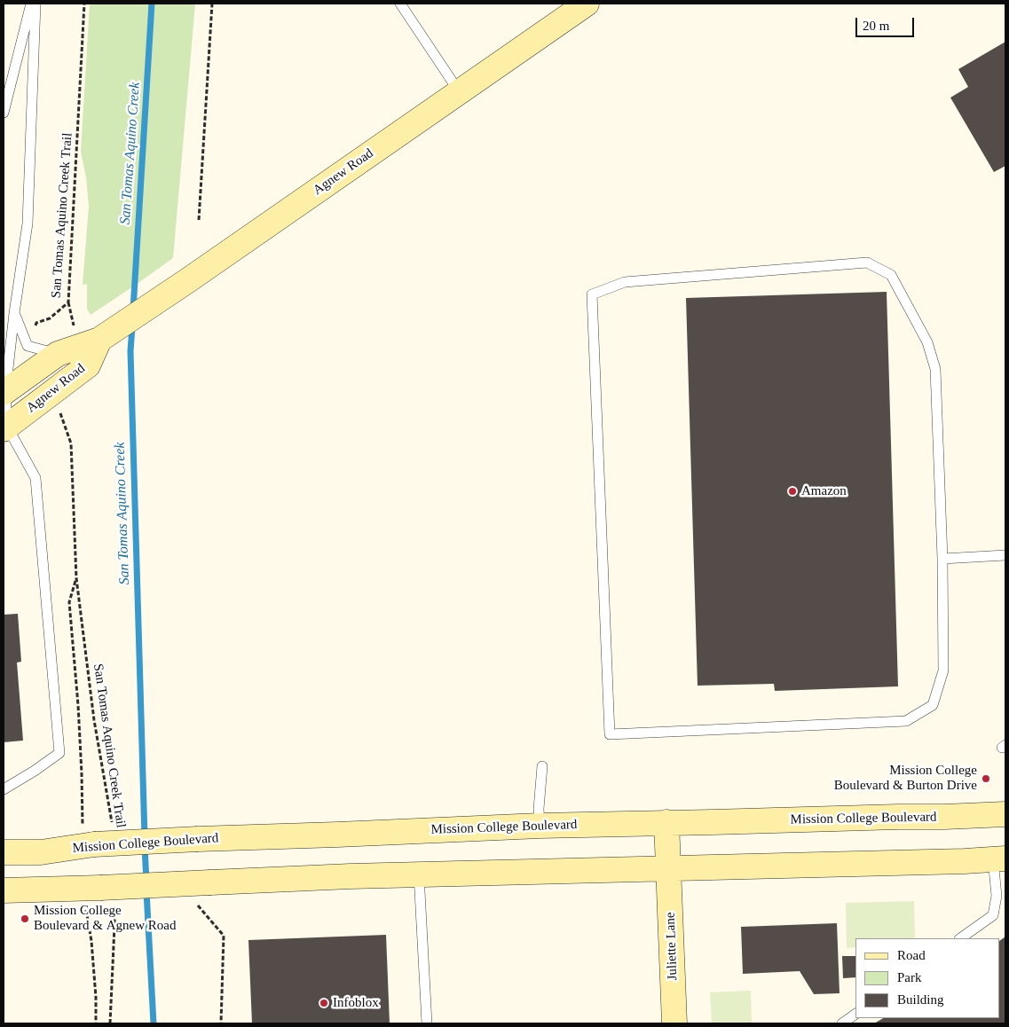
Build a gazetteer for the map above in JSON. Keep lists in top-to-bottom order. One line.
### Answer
{"streets":{"main road":["Agnew Road","Mission College Boulevard","Juliette Lane"],"path":["San Tomas Aquino Creek Trail"]},"crossings":[["San Tomas Aquino Creek Trail","Mission College Boulevard"],["Mission College Boulevard","Juliette Lane"]],"water":["San Tomas Aquino Creek"],"places":["Amazon","Mission College Boulevard & Burton Drive","Mission College Boulevard & Agnew Road","Infoblox"],"legend":["Road","Park","Building"],"scale_bar":"20 m"}
